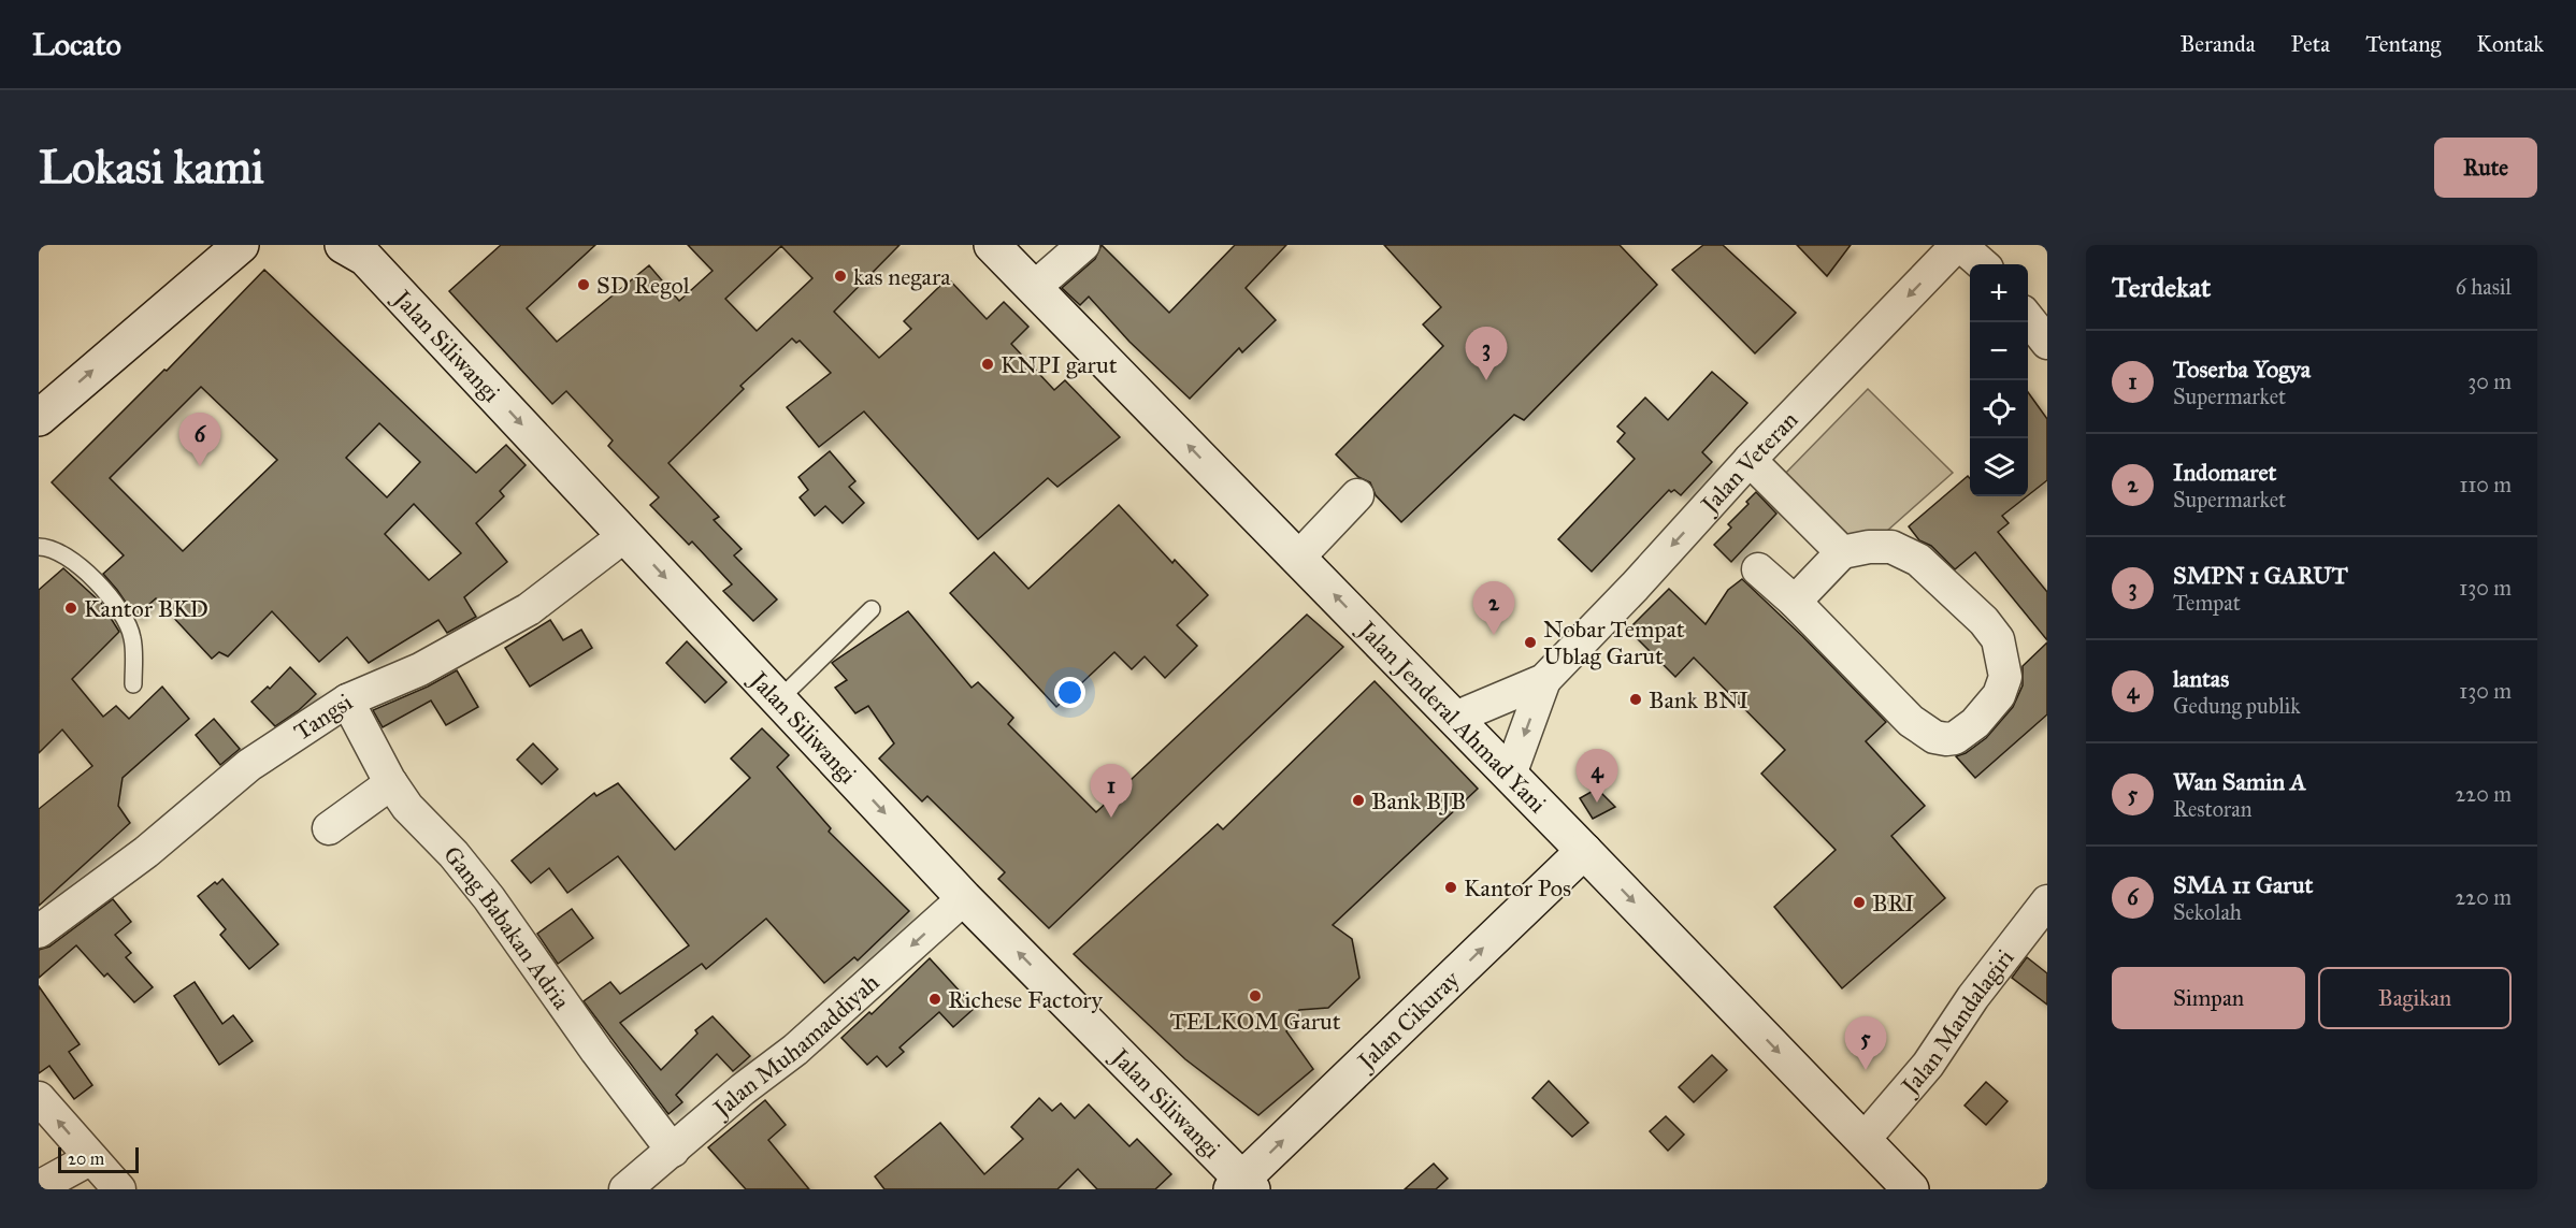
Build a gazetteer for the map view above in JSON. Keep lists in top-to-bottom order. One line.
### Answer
{"streets":{"street":["Jalan Siliwangi","Jalan Veteran","Jalan Jenderal Ahmad Yani","Tangsi","Gang Babakan Adria","Jalan Cikuray","Jalan Mandalagiri","Jalan Muhamaddiyah"]},"crossings":[["Jalan Siliwangi","Tangsi"],["Jalan Siliwangi","Jalan Cikuray"],["Jalan Siliwangi","Jalan Muhamaddiyah"],["Jalan Veteran","Jalan Jenderal Ahmad Yani"],["Jalan Jenderal Ahmad Yani","Jalan Cikuray"],["Jalan Jenderal Ahmad Yani","Jalan Mandalagiri"],["Tangsi","Gang Babakan Adria"],["Gang Babakan Adria","Jalan Muhamaddiyah"]],"one_way":["Jalan Veteran","Jalan Cikuray","Jalan Muhamaddiyah"],"places":["kas negara","SD Regol","KNPI garut","Kantor BKD","Nobar Tempat Ublag Garut","Bank BNI","Bank BJB","Kantor Pos","BRI","TELKOM Garut","Richese Factory"],"scale_bar":"20 m","page":{"header":"Locato","nav":["Beranda","Peta","Tentang","Kontak"],"buttons":["Rute",["Simpan","Bagikan"]],"title":"Lokasi kami","heading":["Terdekat","6 hasil"],"map_buttons":["+","−"],"pins":["3","6","2","4","1","5"],"list":[{"mark":"1","name":"Toserba Yogya","note":"Supermarket","value":"30 m"},{"mark":"2","name":"Indomaret","note":"Supermarket","value":"110 m"},{"mark":"3","name":"SMPN 1 GARUT","note":"Tempat","value":"130 m"},{"mark":"4","name":"lantas","note":"Gedung publik","value":"130 m"},{"mark":"5","name":"Wan Samin A","note":"Restoran","value":"220 m"},{"mark":"6","name":"SMA 11 Garut","note":"Sekolah","value":"220 m"}],"scale":"20 m"}}
